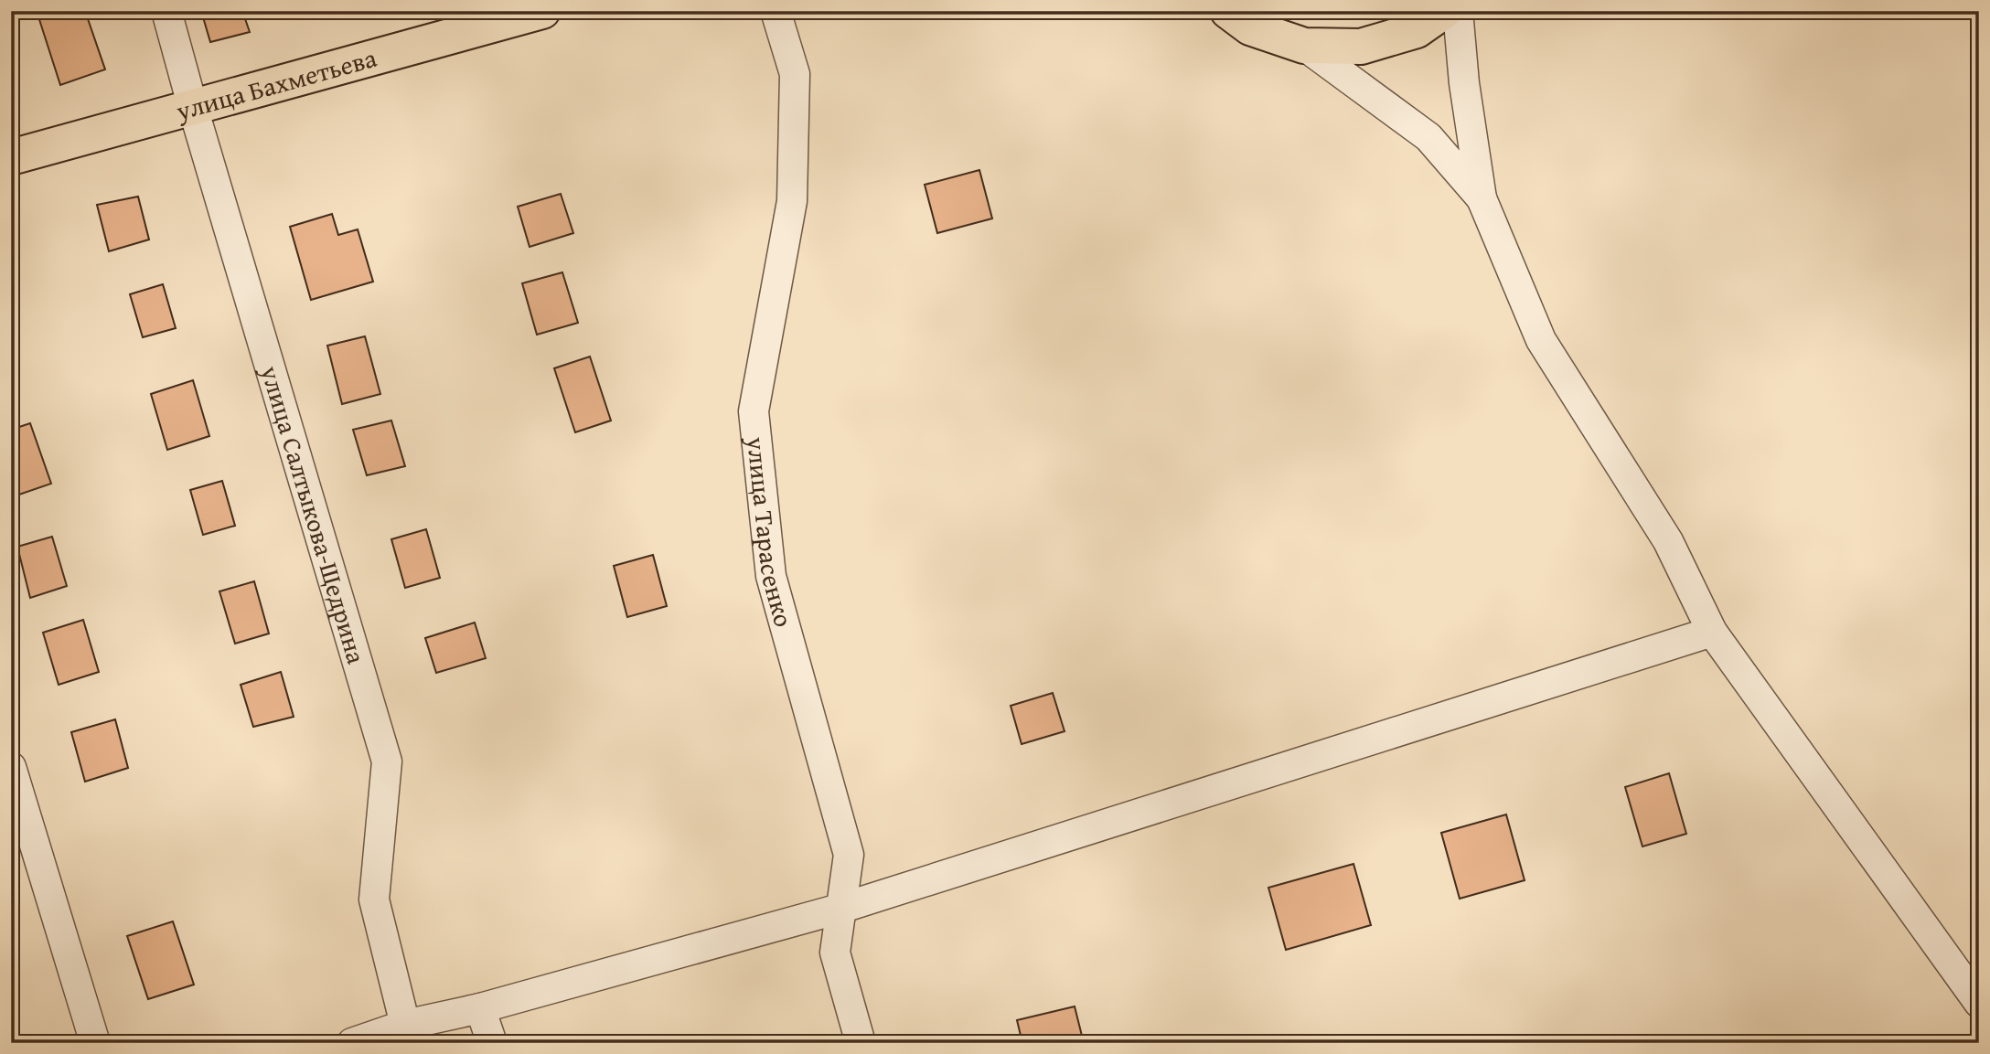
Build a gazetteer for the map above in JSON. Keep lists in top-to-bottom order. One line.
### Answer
{"streets":{"main road":["улица Бахметьева"],"street":["улица Салтыкова-Щедрина","улица Тарасенко"]},"crossings":[["улица Бахметьева","улица Салтыкова-Щедрина"]]}
